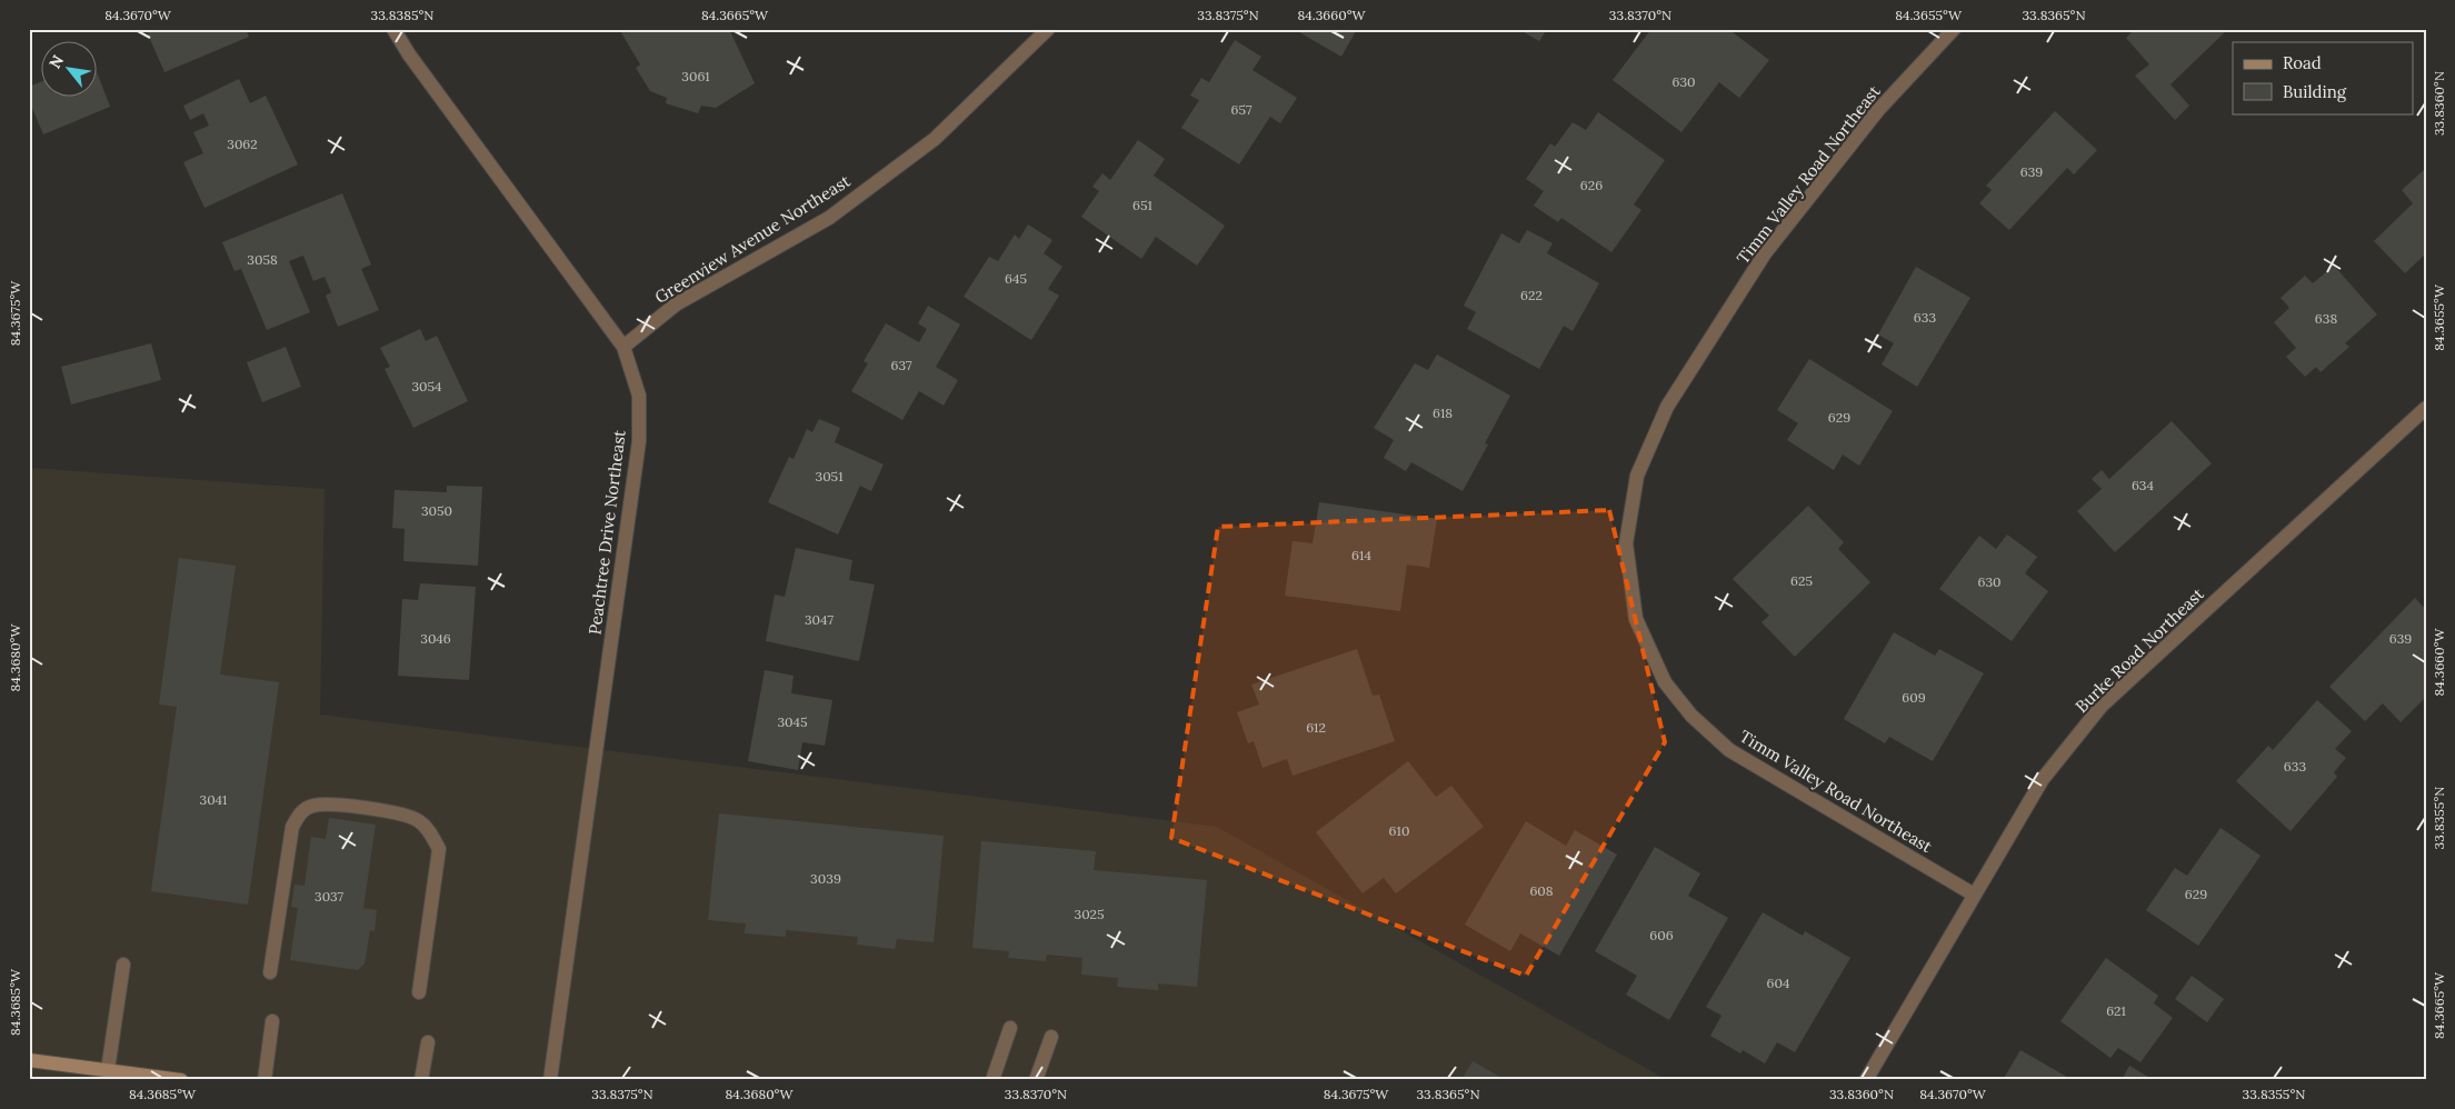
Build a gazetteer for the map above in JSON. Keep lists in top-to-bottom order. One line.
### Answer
{"streets":{"street":["Timm Valley Road Northeast","Greenview Avenue Northeast","Peachtree Drive Northeast","Burke Road Northeast"]},"crossings":[["Timm Valley Road Northeast","Burke Road Northeast"],["Greenview Avenue Northeast","Peachtree Drive Northeast"]],"house_numbers":["3061","630","657","3062","639","626","651","3058","645","622","633","638","637","3054","618","629","3051","634","3050","614","625","630","3047","3046","639","609","3045","612","633","3041","610","3039","608","629","3037","3025","606","604","621"],"legend":["Road","Building"],"north":"top left","coordinates":["84.3670°W","33.8385°N","84.3665°W","33.8375°N","84.3660°W","33.8370°N","84.3655°W","33.8365°N","33.8360°N","84.3675°W","84.3680°W","33.8355°N","84.3685°W"]}
